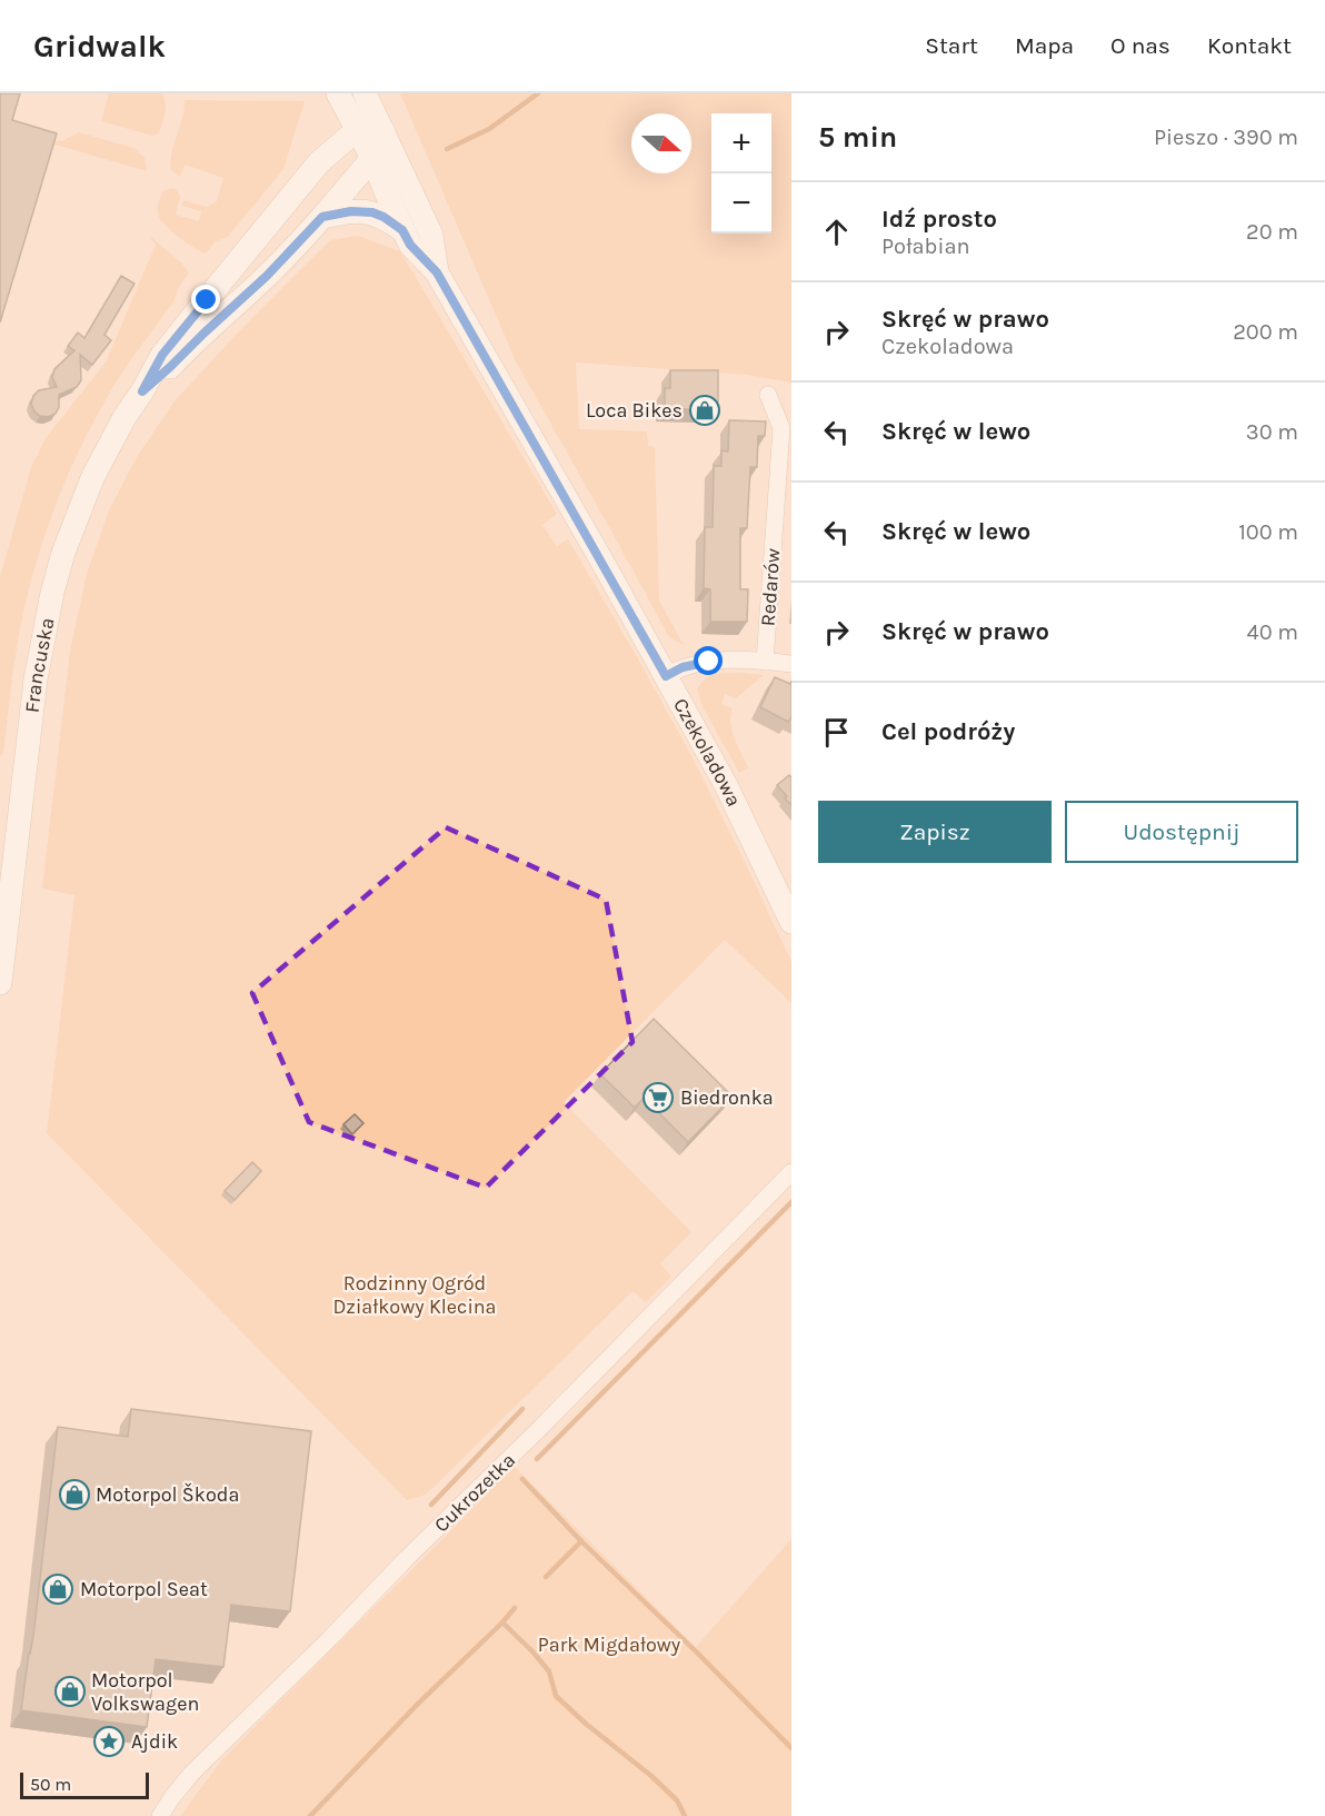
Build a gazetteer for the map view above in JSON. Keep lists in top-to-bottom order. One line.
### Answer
{"streets":{"main road":["Francuska","Czekoladowa"],"street":["Redarów","Cukrozetka"]},"parks":["Rodzinny Ogród Działkowy Klecina","Park Migdałowy"],"places":{"shop":["Loca Bikes","Motorpol Škoda","Motorpol Seat","Motorpol Volkswagen"],"supermarket":["Biedronka"],"place":["Ajdik"]},"scale_bar":"50 m","north":"right","page":{"header":"Gridwalk","nav":["Start","Mapa","O nas","Kontakt"],"heading":["5 min","Pieszo · 390 m"],"map_buttons":["+","−"],"list":[["Idź prosto","Połabian","20 m"],["Skręć w prawo","Czekoladowa","200 m"],["Skręć w lewo","30 m"],["Skręć w lewo","100 m"],["Skręć w prawo","40 m"],"Cel podróży"],"buttons":["Zapisz","Udostępnij"],"scale":"50 m"}}
